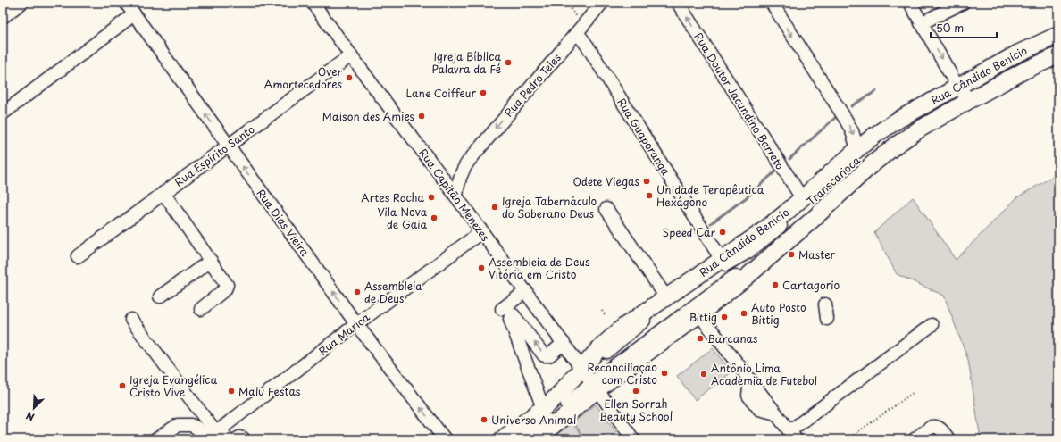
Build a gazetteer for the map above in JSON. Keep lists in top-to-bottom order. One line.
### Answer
{"streets":{"main road":["Rua Cândido Benício"],"street":["Rua Pedro Teles","Rua Doutor Jacundino Barreto","Rua Guaporanga","Rua Espírito Santo","Transcarioca","Rua Capitão Menezes","Rua Dias Vieira","Rua Maricá"]},"crossings":[["Rua Cândido Benício","Rua Doutor Jacundino Barreto"],["Rua Cândido Benício","Rua Guaporanga"],["Rua Cândido Benício","Transcarioca"],["Rua Cândido Benício","Rua Capitão Menezes"],["Rua Pedro Teles","Rua Guaporanga"],["Rua Pedro Teles","Rua Capitão Menezes"],["Rua Espírito Santo","Rua Capitão Menezes"],["Rua Espírito Santo","Rua Dias Vieira"],["Transcarioca","Rua Capitão Menezes"],["Rua Capitão Menezes","Rua Maricá"],["Rua Dias Vieira","Rua Maricá"]],"one_way":["Rua Pedro Teles","Rua Dias Vieira"],"places":["Igreja Bíblica Palavra da Fé","Over Amortecedores","Lane Coiffeur","Maison des Amies","Odete Viegas","Unidade Terapêutica Hexágono","Artes Rocha","Igreja Tabernáculo do Soberano Deus","Vila Nova de Gaia","Speed Car","Master","Assembleia de Deus Vitória em Cristo","Cartagorio","Assembleia de Deus","Auto Posto Bittig","Bittig","Barcanas","Reconciliação com Cristo","Antônio Lima Academia de Futebol","Igreja Evangélica Cristo Vive","Malu Festas","Ellen Sorrah Beauty School","Universo Animal"],"scale_bar":"50 m","north":"bottom left"}
